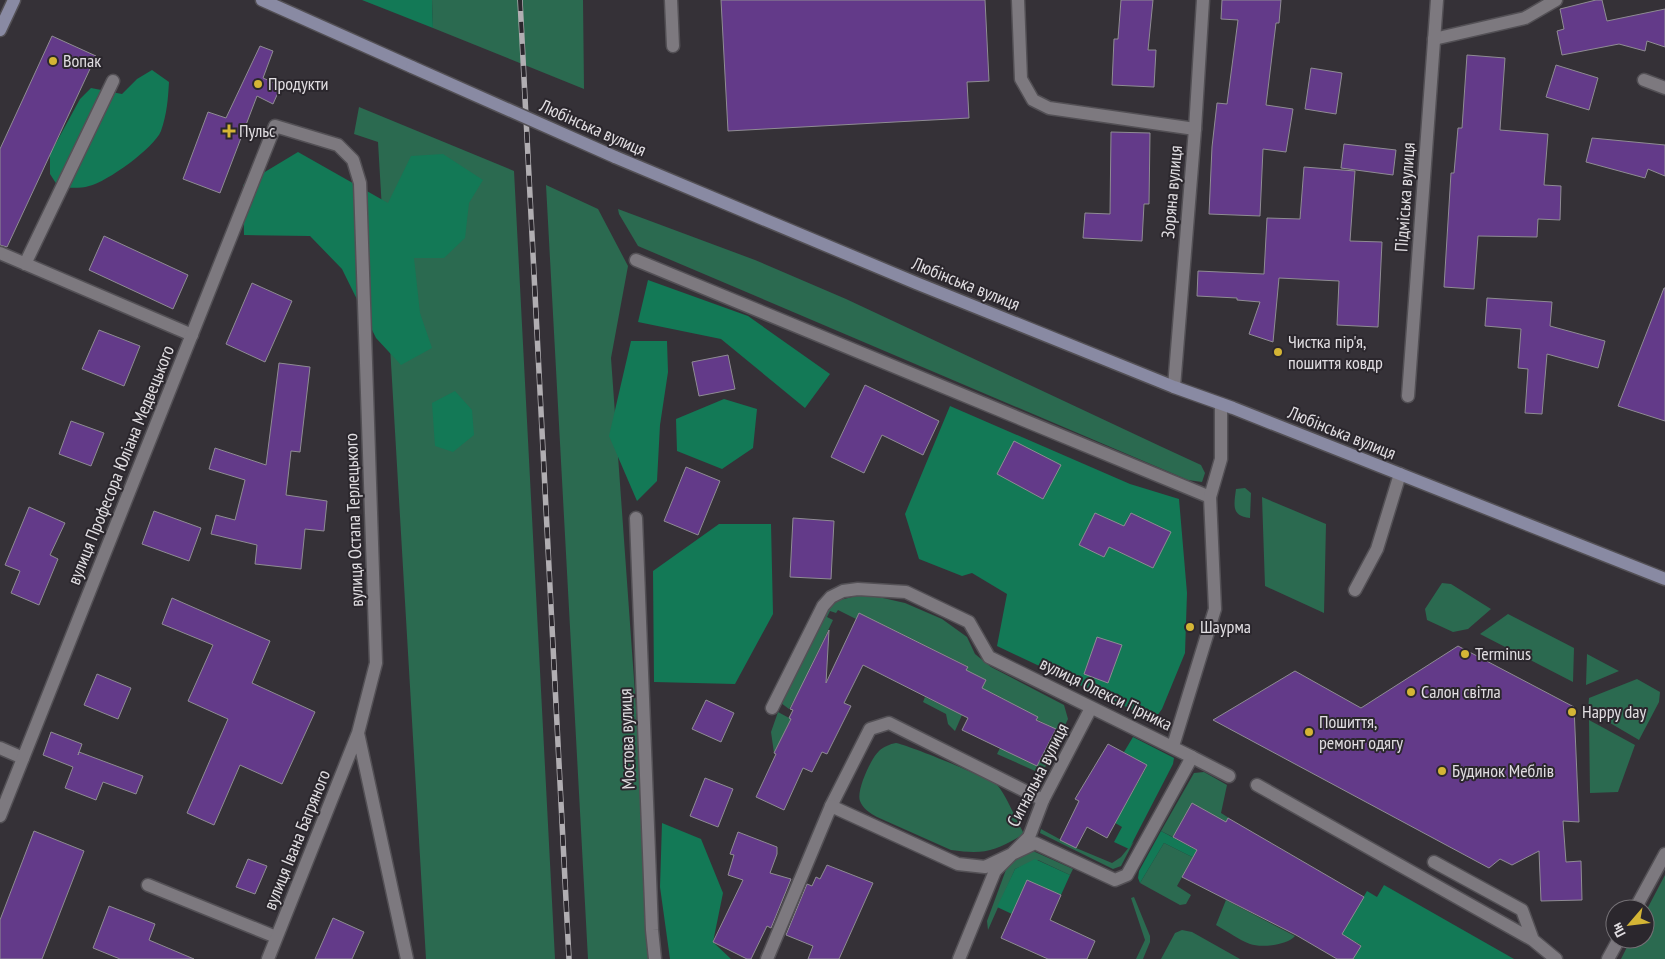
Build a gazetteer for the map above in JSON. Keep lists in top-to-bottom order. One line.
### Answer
{"streets":{"main road":["Любінська вулиця"],"street":["Зоряна вулиця","Підміська вулиця","вулиця Професора Юліана Медвецького","вулиця Остапа Терлецького","вулиця Олекси Гірника","Мостова вулиця","Сигнальна вулиця","вулиця Івана Багряного"]},"crossings":[["Любінська вулиця","Зоряна вулиця"],["Любінська вулиця","вулиця Олекси Гірника"],["вулиця Професора Юліана Медвецького","вулиця Остапа Терлецького"],["вулиця Остапа Терлецького","вулиця Івана Багряного"],["вулиця Олекси Гірника","Сигнальна вулиця"]],"places":{"other":["Вопак","Продукти","Чистка пір'я, пошиття ковдр","Шаурма","Terminus","Салон світла","Happy day","Пошиття, ремонт одягу","Будинок Меблів"],"health":["Пульс"]},"north":"bottom left"}
